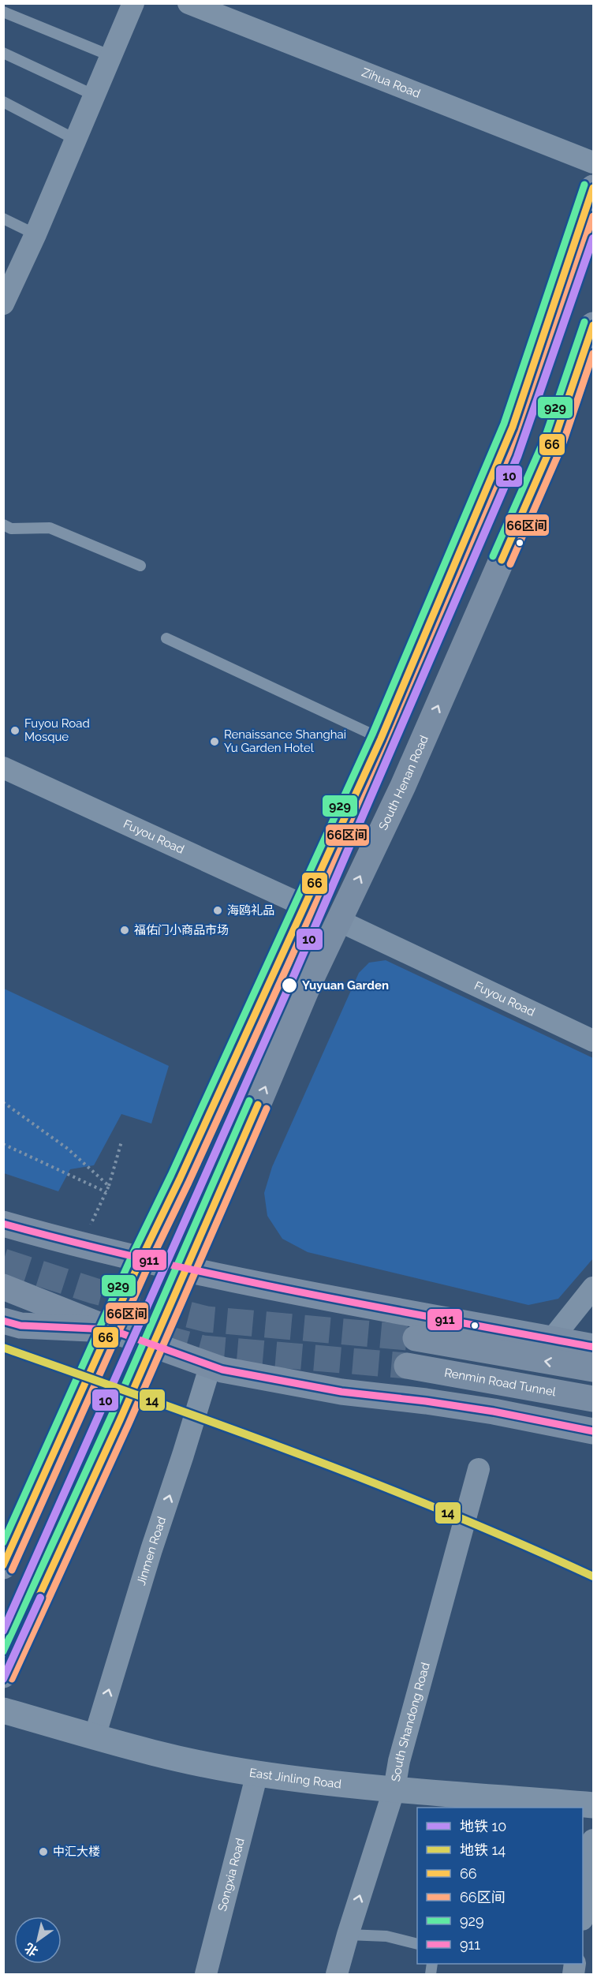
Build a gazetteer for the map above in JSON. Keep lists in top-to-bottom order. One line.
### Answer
{"streets":{"main road":["South Henan Road","Renmin Road Tunnel"],"street":["Zihua Road","Fuyou Road","Jinmen Road","South Shandong Road","East Jinling Road","Songxia Road"]},"crossings":[["South Henan Road","Fuyou Road"],["Jinmen Road","East Jinling Road"],["South Shandong Road","East Jinling Road"],["East Jinling Road","Songxia Road"]],"one_way":["Jinmen Road"],"places":["Fuyou Road Mosque","Renaissance Shanghai Yu Garden Hotel","海鸥礼品","福佑门小商品市场","Yuyuan Garden","中汇大楼"],"lines":["transit line 929","transit line 66","transit line 66区间","metro line 10","transit line 911","metro line 14"],"legend":["地铁 10","地铁 14","66","66区间","929","911"],"north":"bottom left"}
